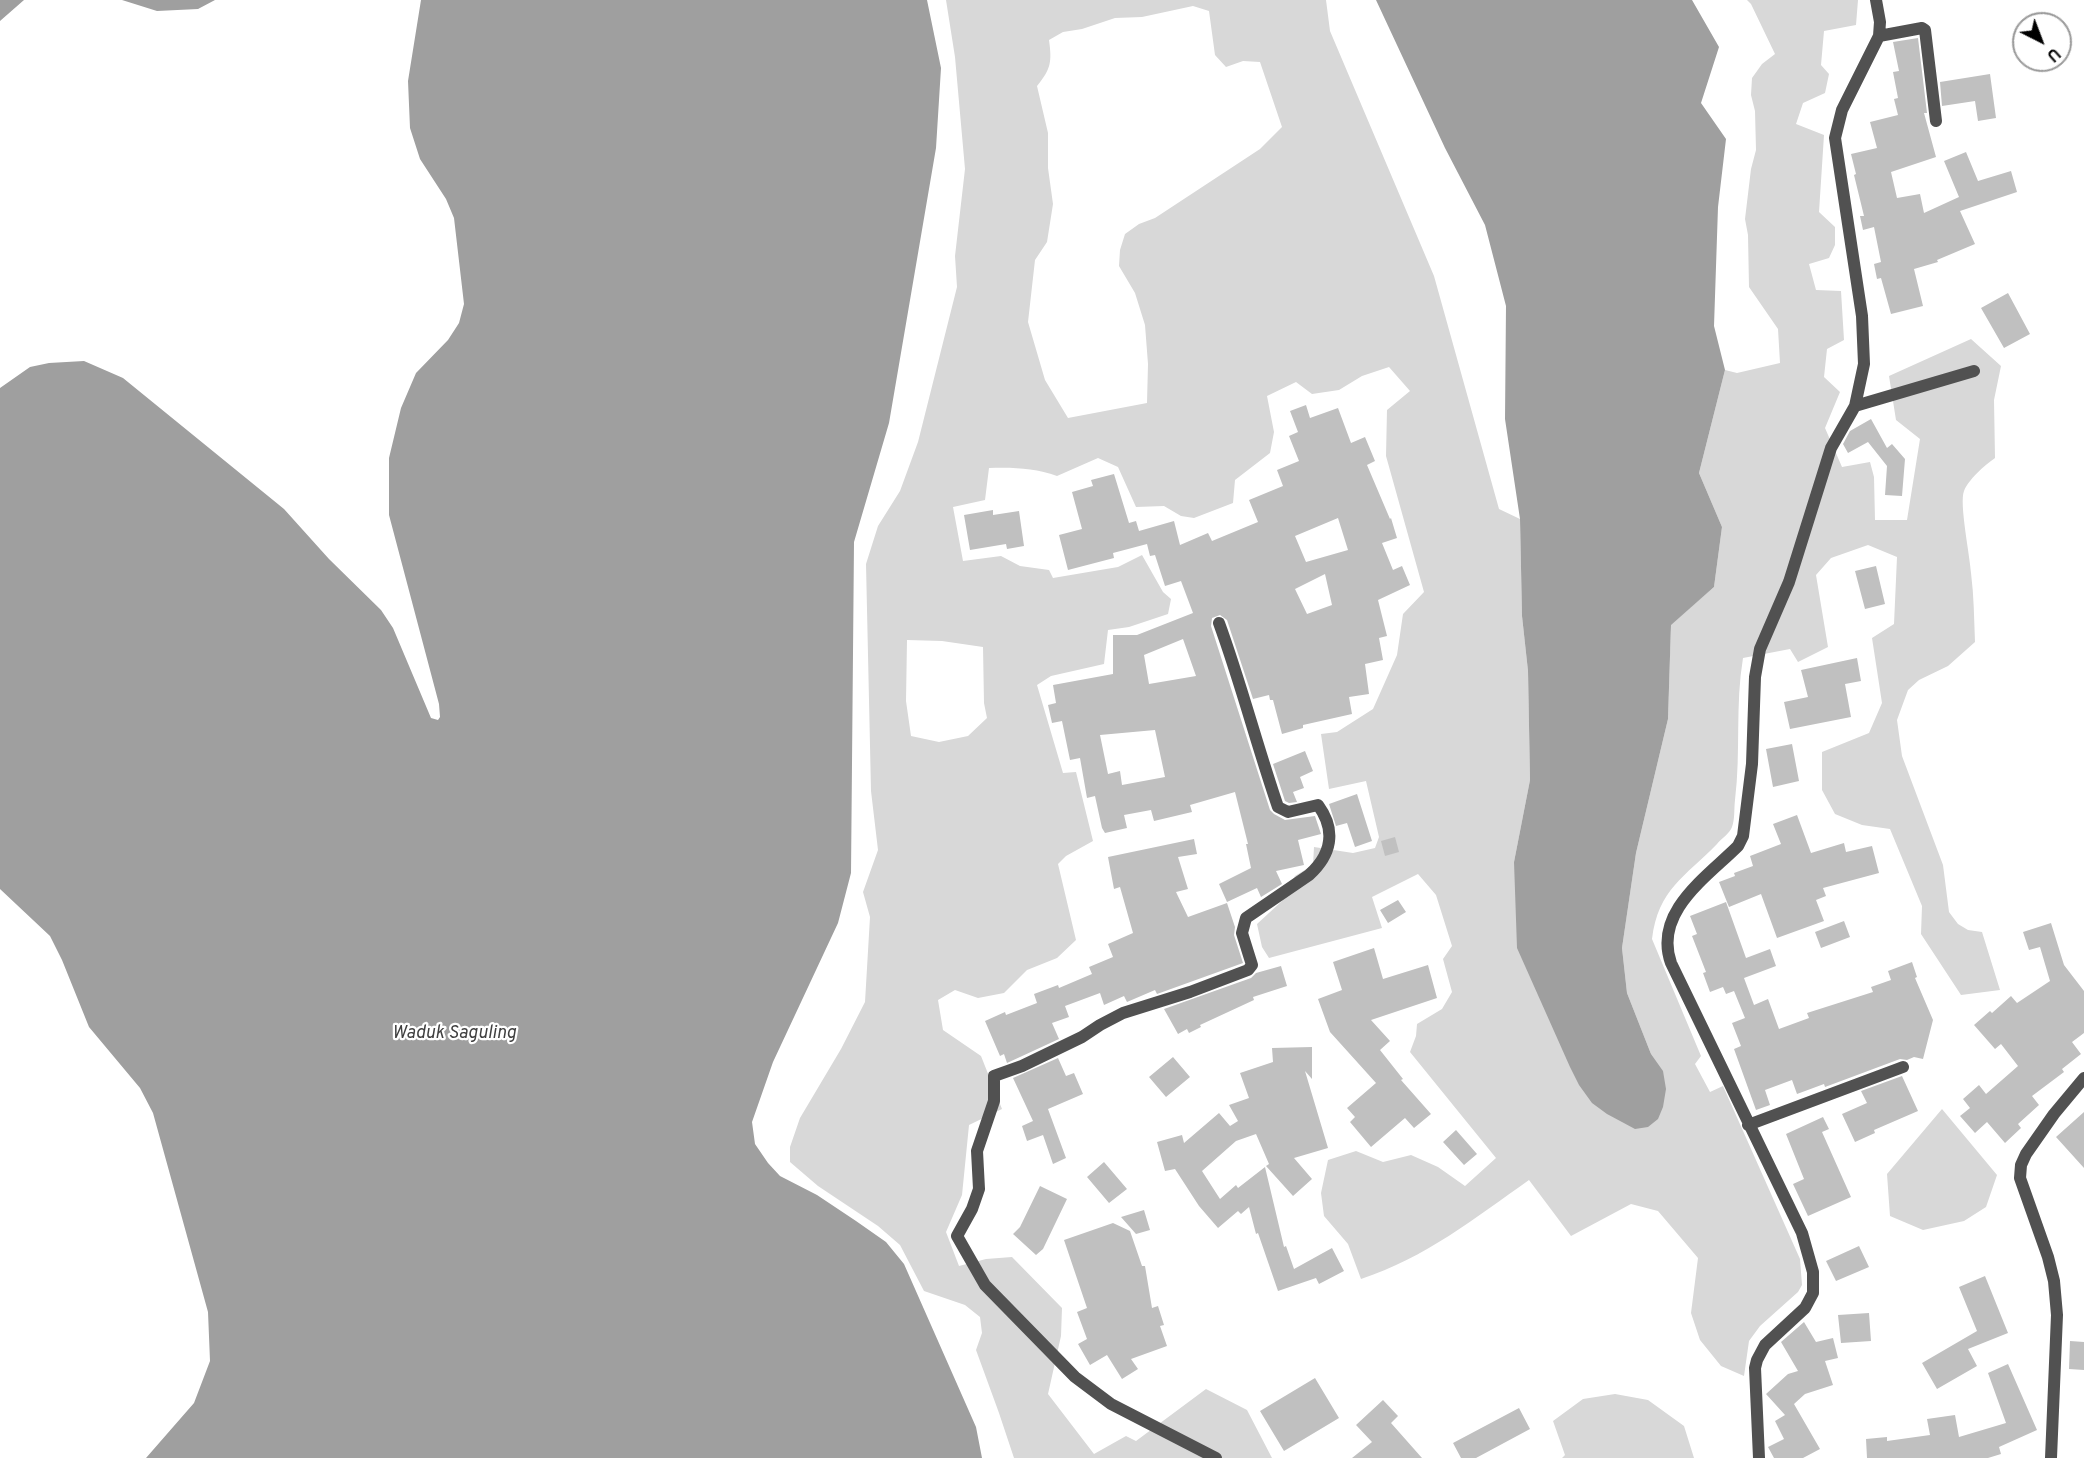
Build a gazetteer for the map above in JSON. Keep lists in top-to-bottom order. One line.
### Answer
{"water":["Waduk Saguling"],"north":"bottom right"}
